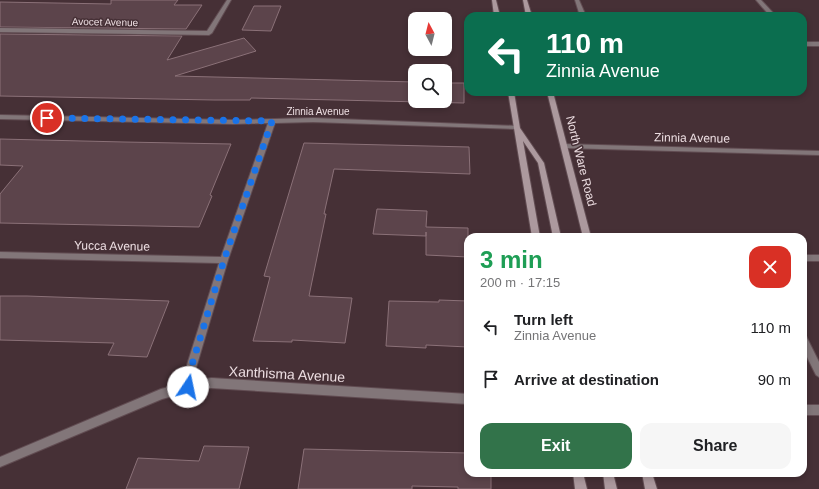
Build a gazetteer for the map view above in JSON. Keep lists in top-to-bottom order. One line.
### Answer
{"streets":{"main road":["North Ware Road"],"street":["Avocet Avenue","Zinnia Avenue","Yucca Avenue","Xanthisma Avenue"]},"crossings":[["Zinnia Avenue","North Ware Road"]],"north":"top","page":{"turn":["110 m","Zinnia Avenue"],"heading":["3 min","200 m · 17:15"],"list":[{"name":"Turn left","note":"Zinnia Avenue","value":"110 m"},{"name":"Arrive at destination","value":"90 m"}],"buttons":["Exit","Share"]}}
